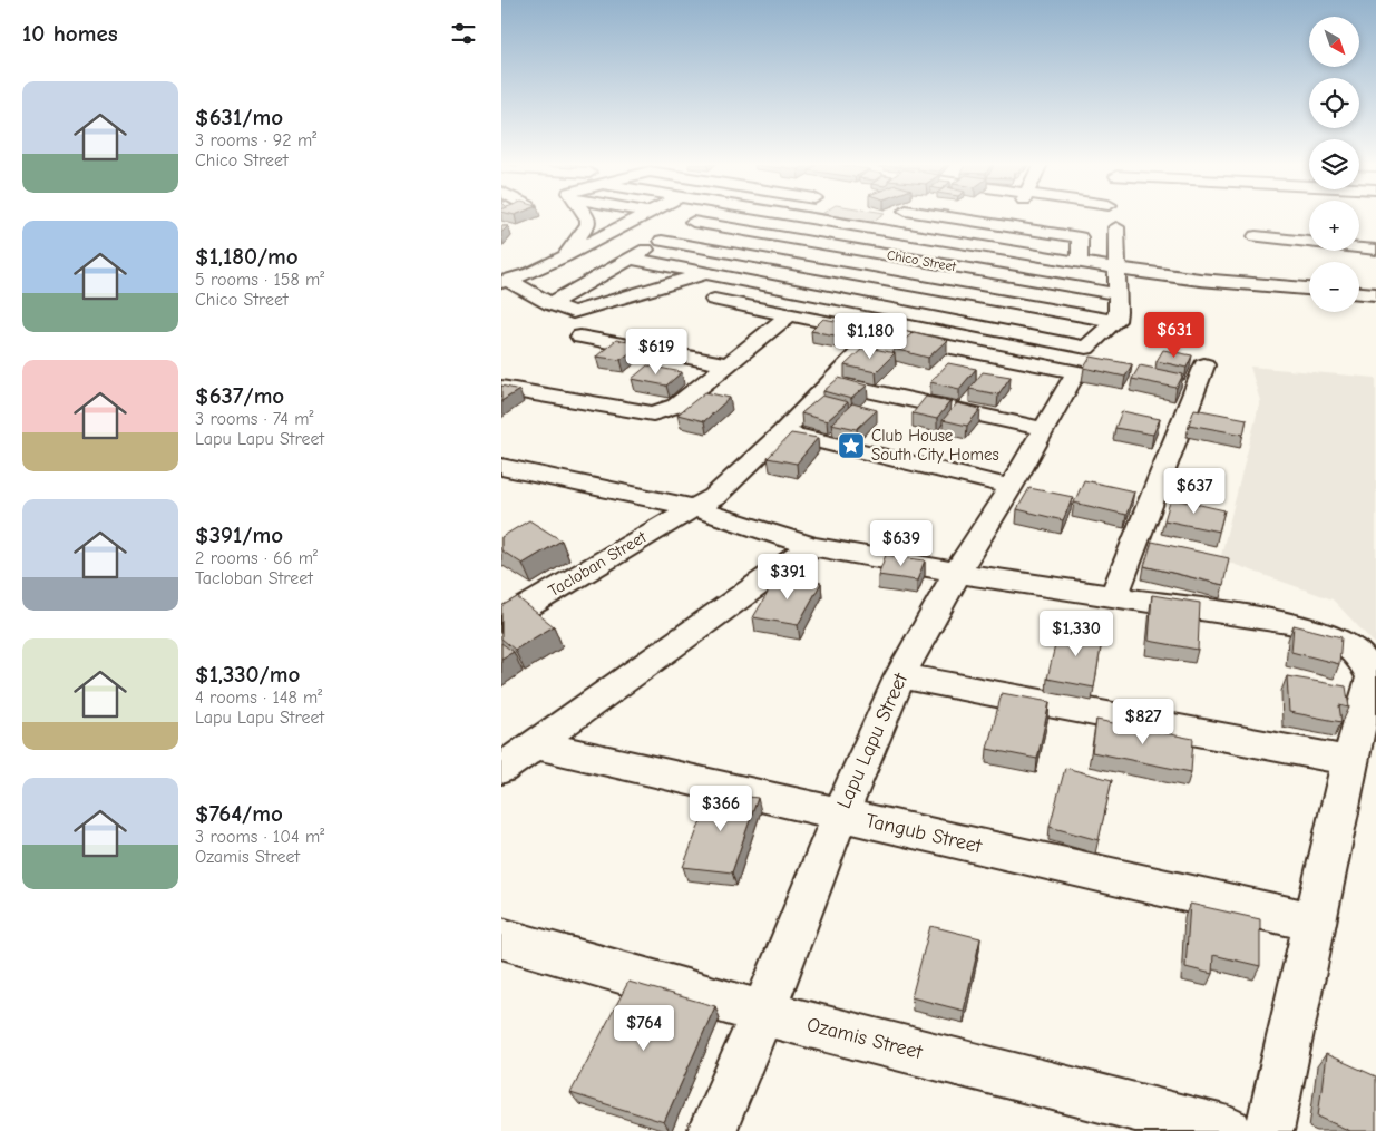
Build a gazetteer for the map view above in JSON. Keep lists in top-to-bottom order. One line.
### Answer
{"streets":{"street":["Chico Street","Tacloban Street","Lapu Lapu Street","Tangub Street","Ozamis Street"]},"crossings":[["Tacloban Street","Lapu Lapu Street"],["Lapu Lapu Street","Tangub Street"],["Lapu Lapu Street","Ozamis Street"]],"places":{"place":["Club House South City Homes"]},"north":"bottom right","page":{"heading":"10 homes","map_buttons":["+","−"],"list":[{"name":"$631/mo","note":"3 rooms · 92 m² · Chico Street"},{"name":"$1,180/mo","note":"5 rooms · 158 m² · Chico Street"},{"name":"$637/mo","note":"3 rooms · 74 m² · Lapu Lapu Street"},{"name":"$391/mo","note":"2 rooms · 66 m² · Tacloban Street"},{"name":"$1,330/mo","note":"4 rooms · 148 m² · Lapu Lapu Street"},{"name":"$764/mo","note":"3 rooms · 104 m² · Ozamis Street"}],"price":["$631","$1,180","$619","$637","$639","$391","$1,330","$827","$366","$764"]}}
